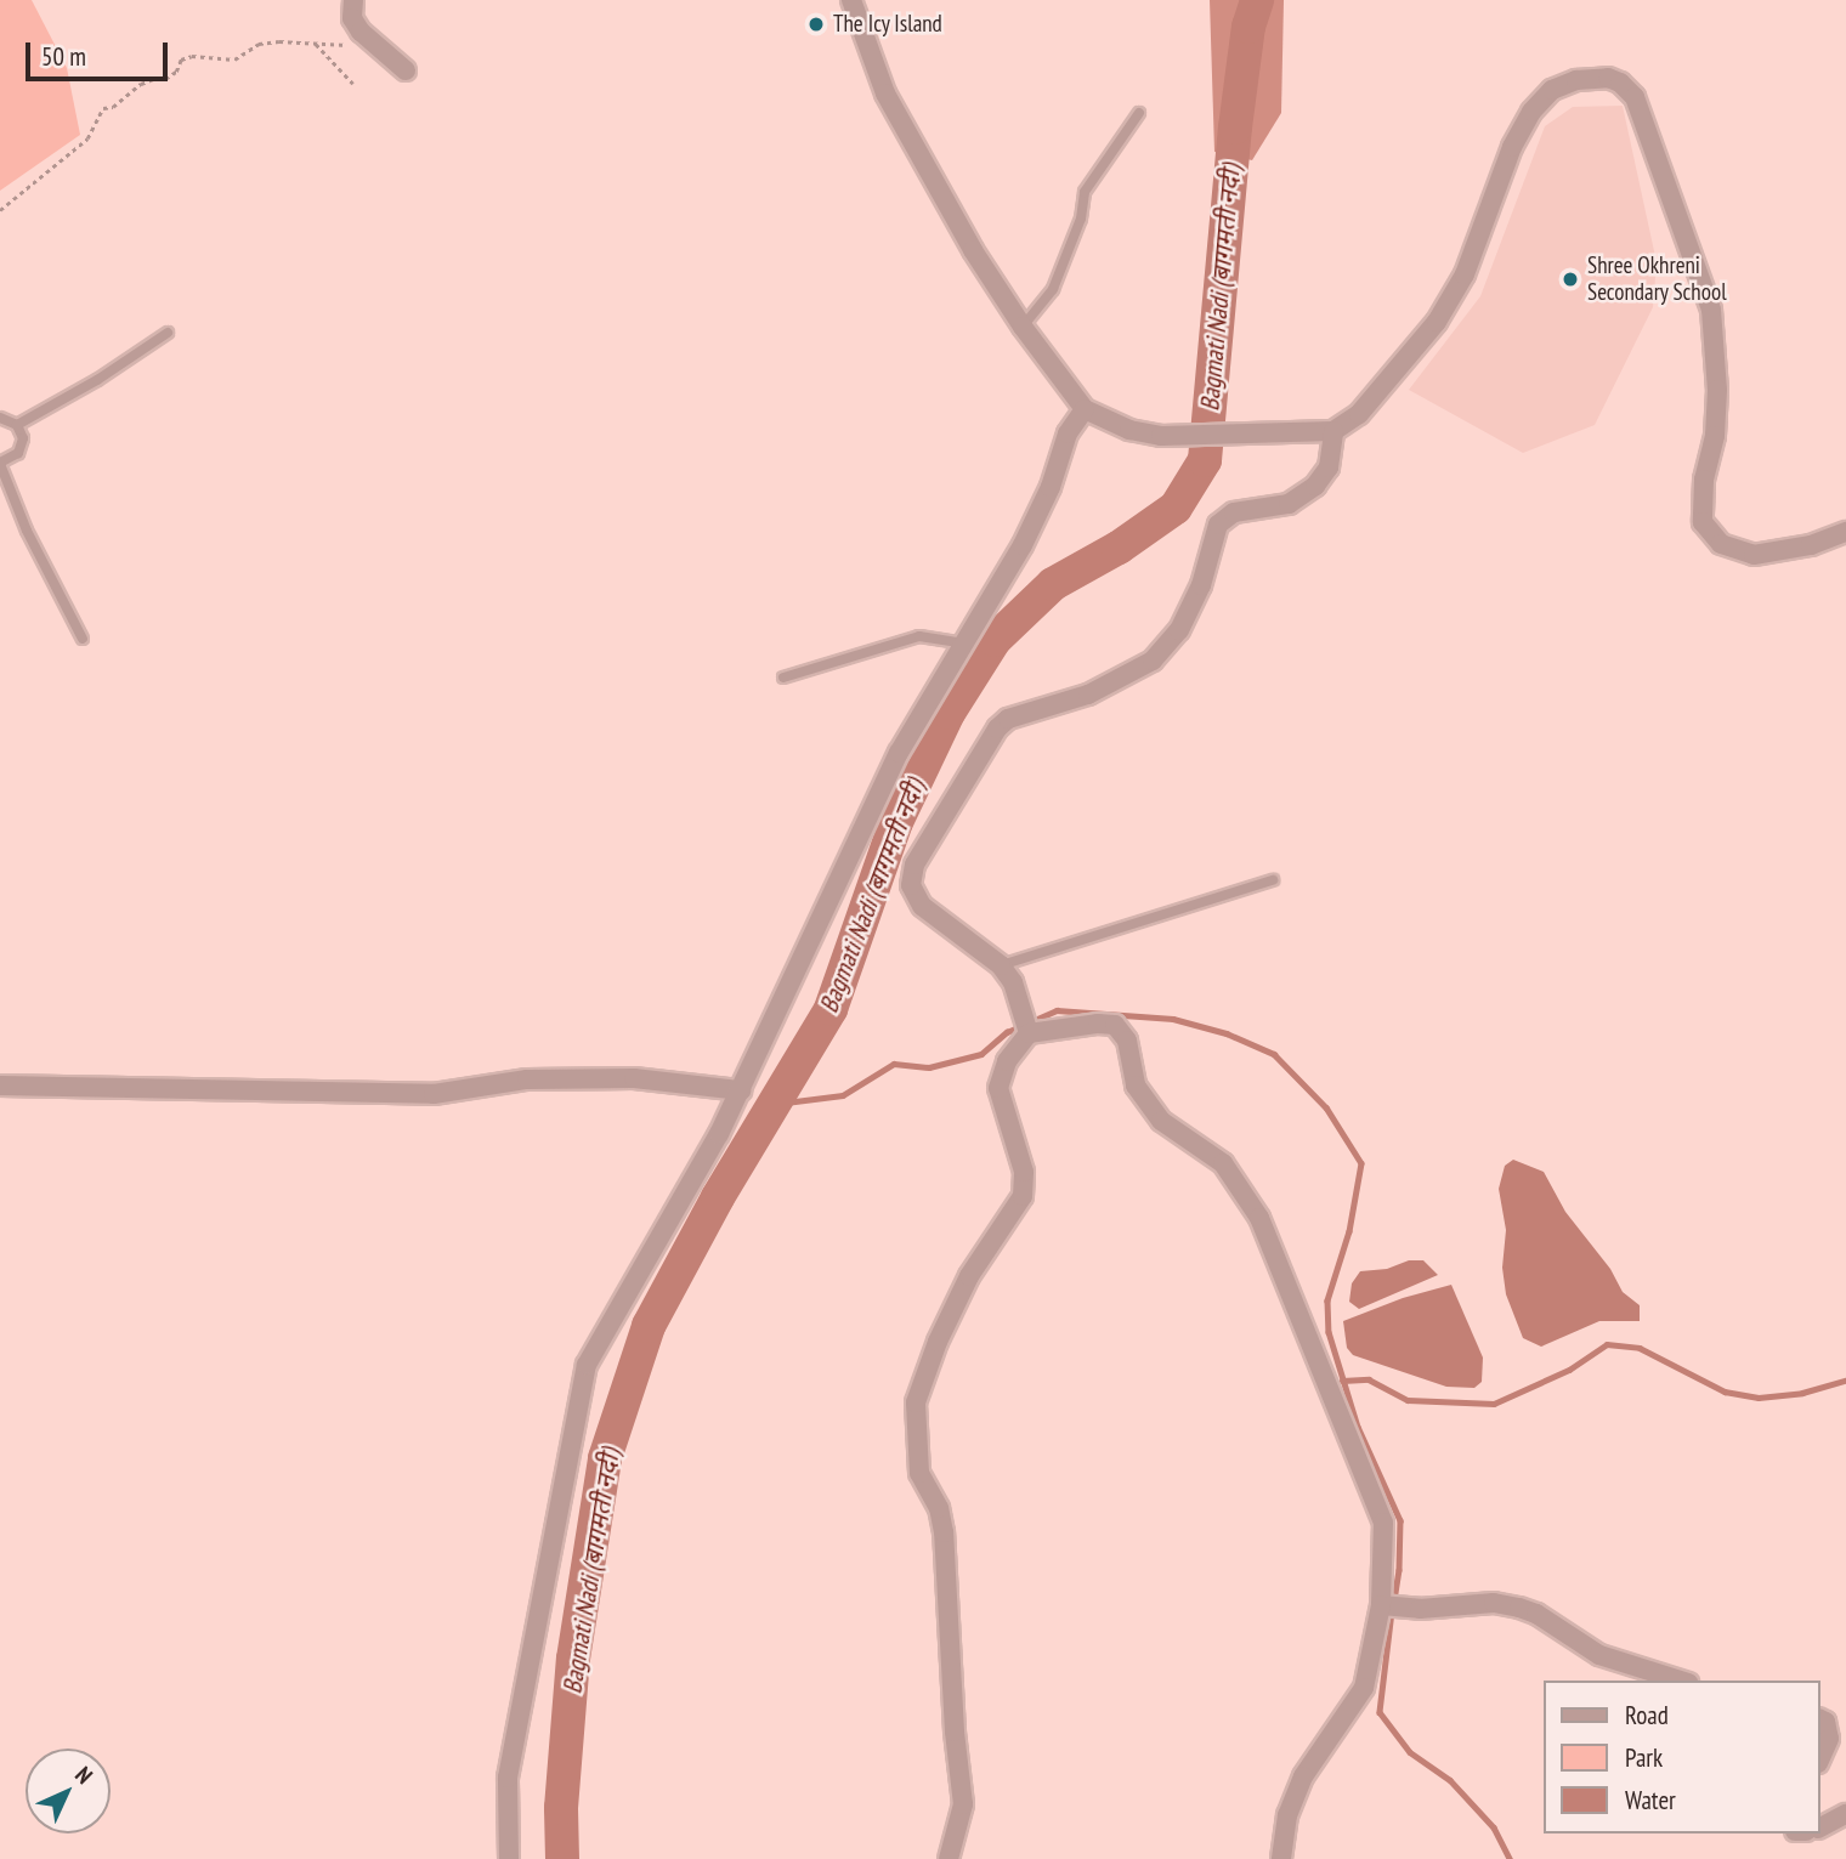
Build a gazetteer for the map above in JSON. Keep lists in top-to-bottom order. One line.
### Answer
{"water":["Bagmati Nadi (बागमती नदी)"],"places":["The Icy Island","Shree Okhreni Secondary School"],"legend":["Road","Park","Water"],"scale_bar":"50 m","north":"top right"}
